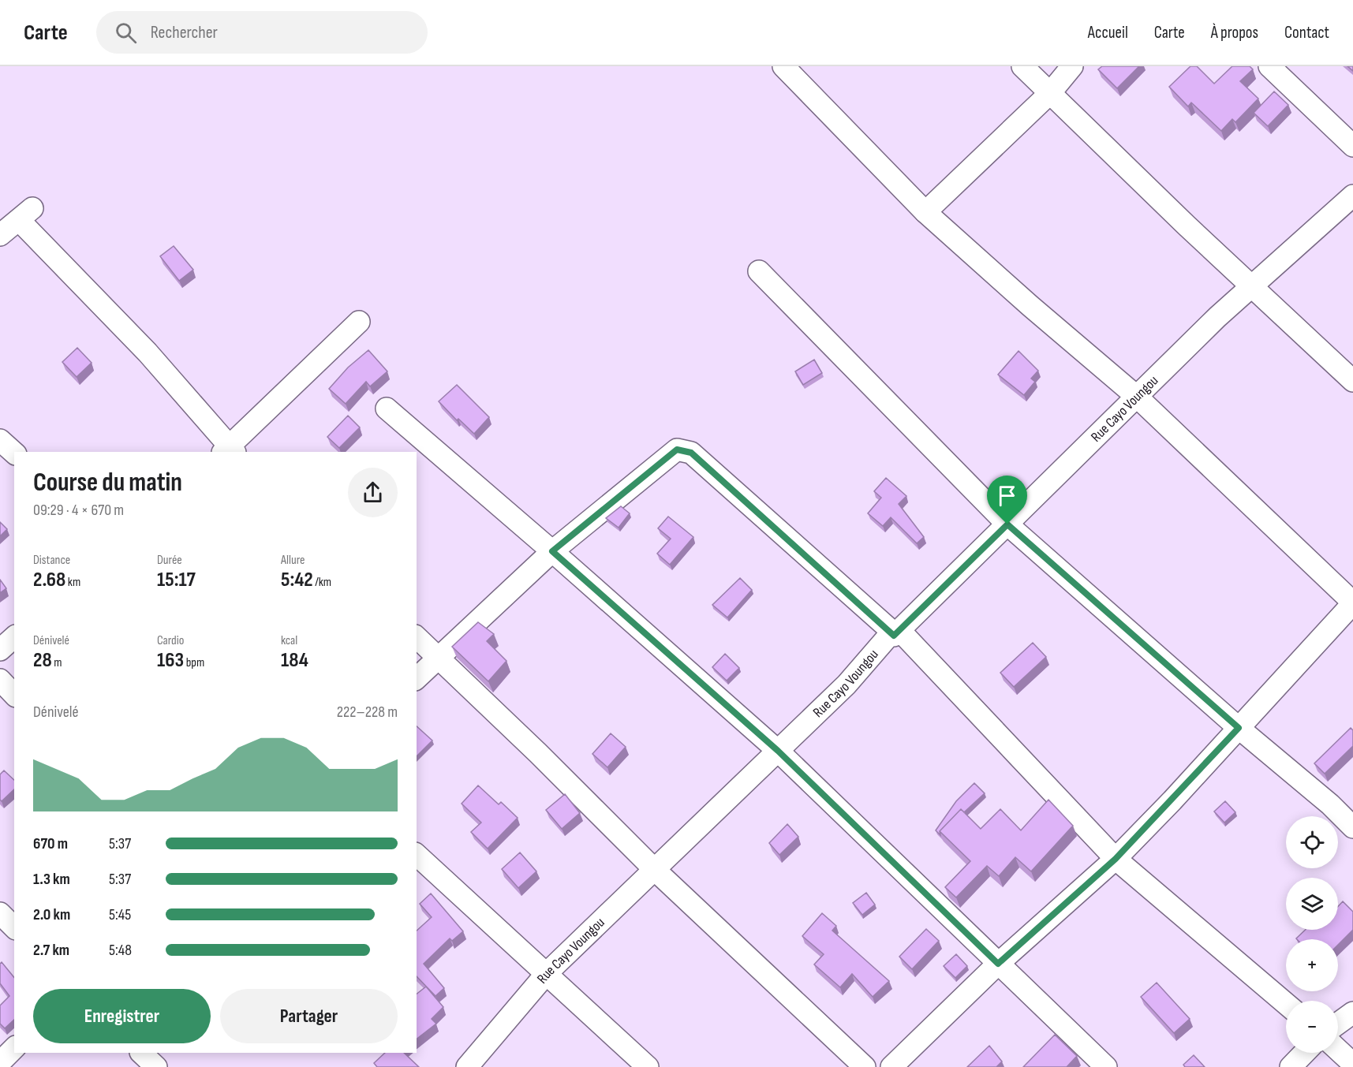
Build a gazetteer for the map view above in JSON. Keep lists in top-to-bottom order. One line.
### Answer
{"streets":{"street":["Rue Cayo Voungou"]},"page":{"header":"Carte","search":"Rechercher","nav":["Accueil","Carte","À propos","Contact"],"heading":["Course du matin","09:29 · 4 × 670 m"],"stats":[["Distance","2.68 km"],["Durée","15:17"],["Allure","5:42 /km"],["Dénivelé","28 m"],["Cardio","163 bpm"],["kcal","184"]],"chart":["Dénivelé","222–228 m"],"map_buttons":["+","−"],"list":[{"name":"670 m","note":"5:37"},{"name":"1.3 km","note":"5:37"},{"name":"2.0 km","note":"5:45"},{"name":"2.7 km","note":"5:48"}],"buttons":["Enregistrer","Partager"]}}
